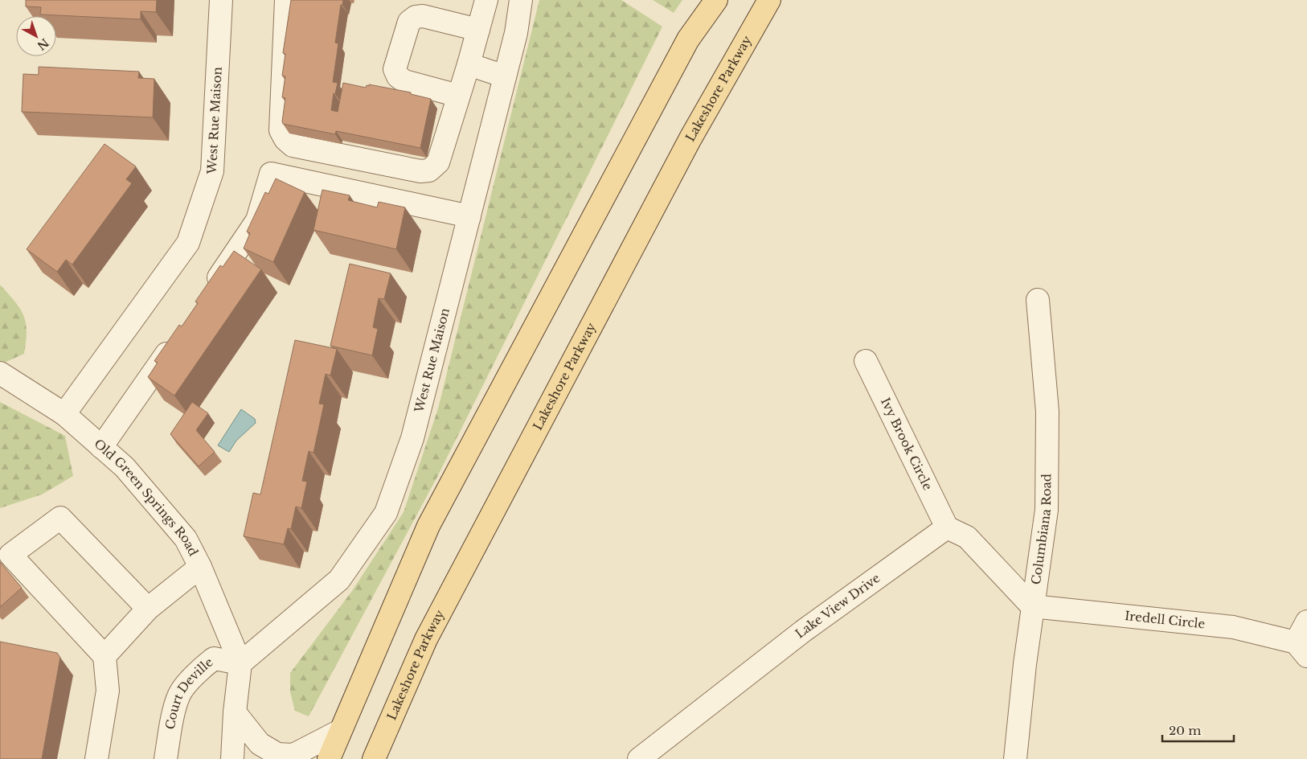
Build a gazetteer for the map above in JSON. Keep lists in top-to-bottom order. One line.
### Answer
{"streets":{"main road":["Lakeshore Parkway"],"street":["West Rue Maison","Ivy Brook Circle","Old Green Springs Road","Columbiana Road","Lake View Drive","Iredell Circle","Court Deville"]},"crossings":[["West Rue Maison","Old Green Springs Road"],["West Rue Maison","Court Deville"],["Ivy Brook Circle","Lake View Drive"],["Old Green Springs Road","Court Deville"],["Columbiana Road","Iredell Circle"]],"scale_bar":"20 m","north":"bottom right"}
